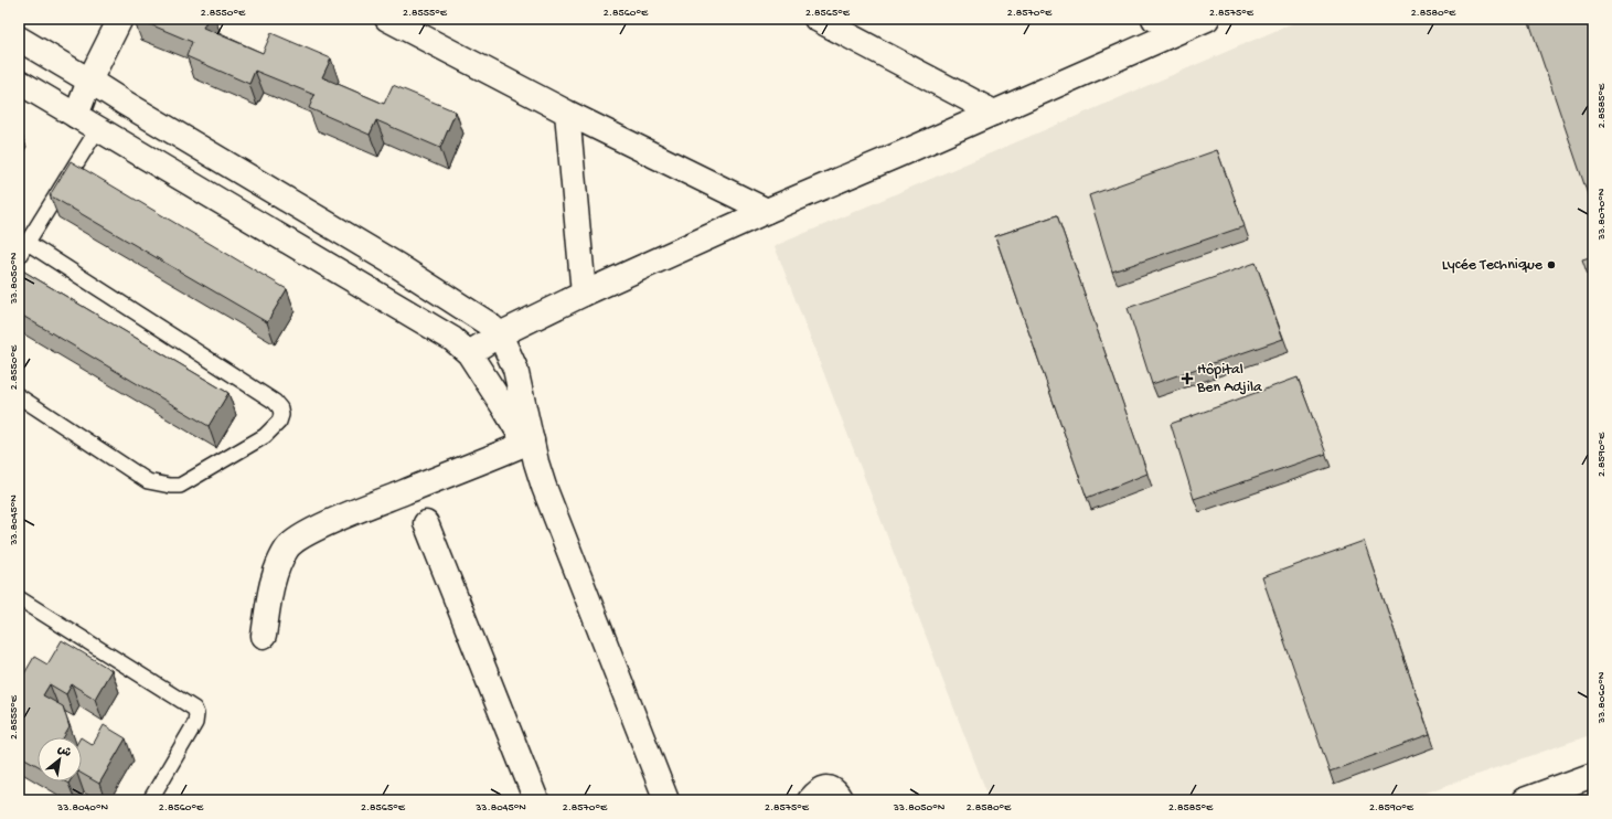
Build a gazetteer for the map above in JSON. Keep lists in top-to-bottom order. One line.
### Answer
{"places":{"other":["Lycée Technique"],"health":["Hôpital Ben Adjila"]},"north":"top right","coordinates":["2.8550°E","2.8555°E","2.8560°E","2.8565°E","2.8570°E","2.8575°E","2.8580°E","2.8585°E","33.8070°N","33.8050°N","2.8590°E","33.8045°N","33.8060°N","33.8040°N"]}
